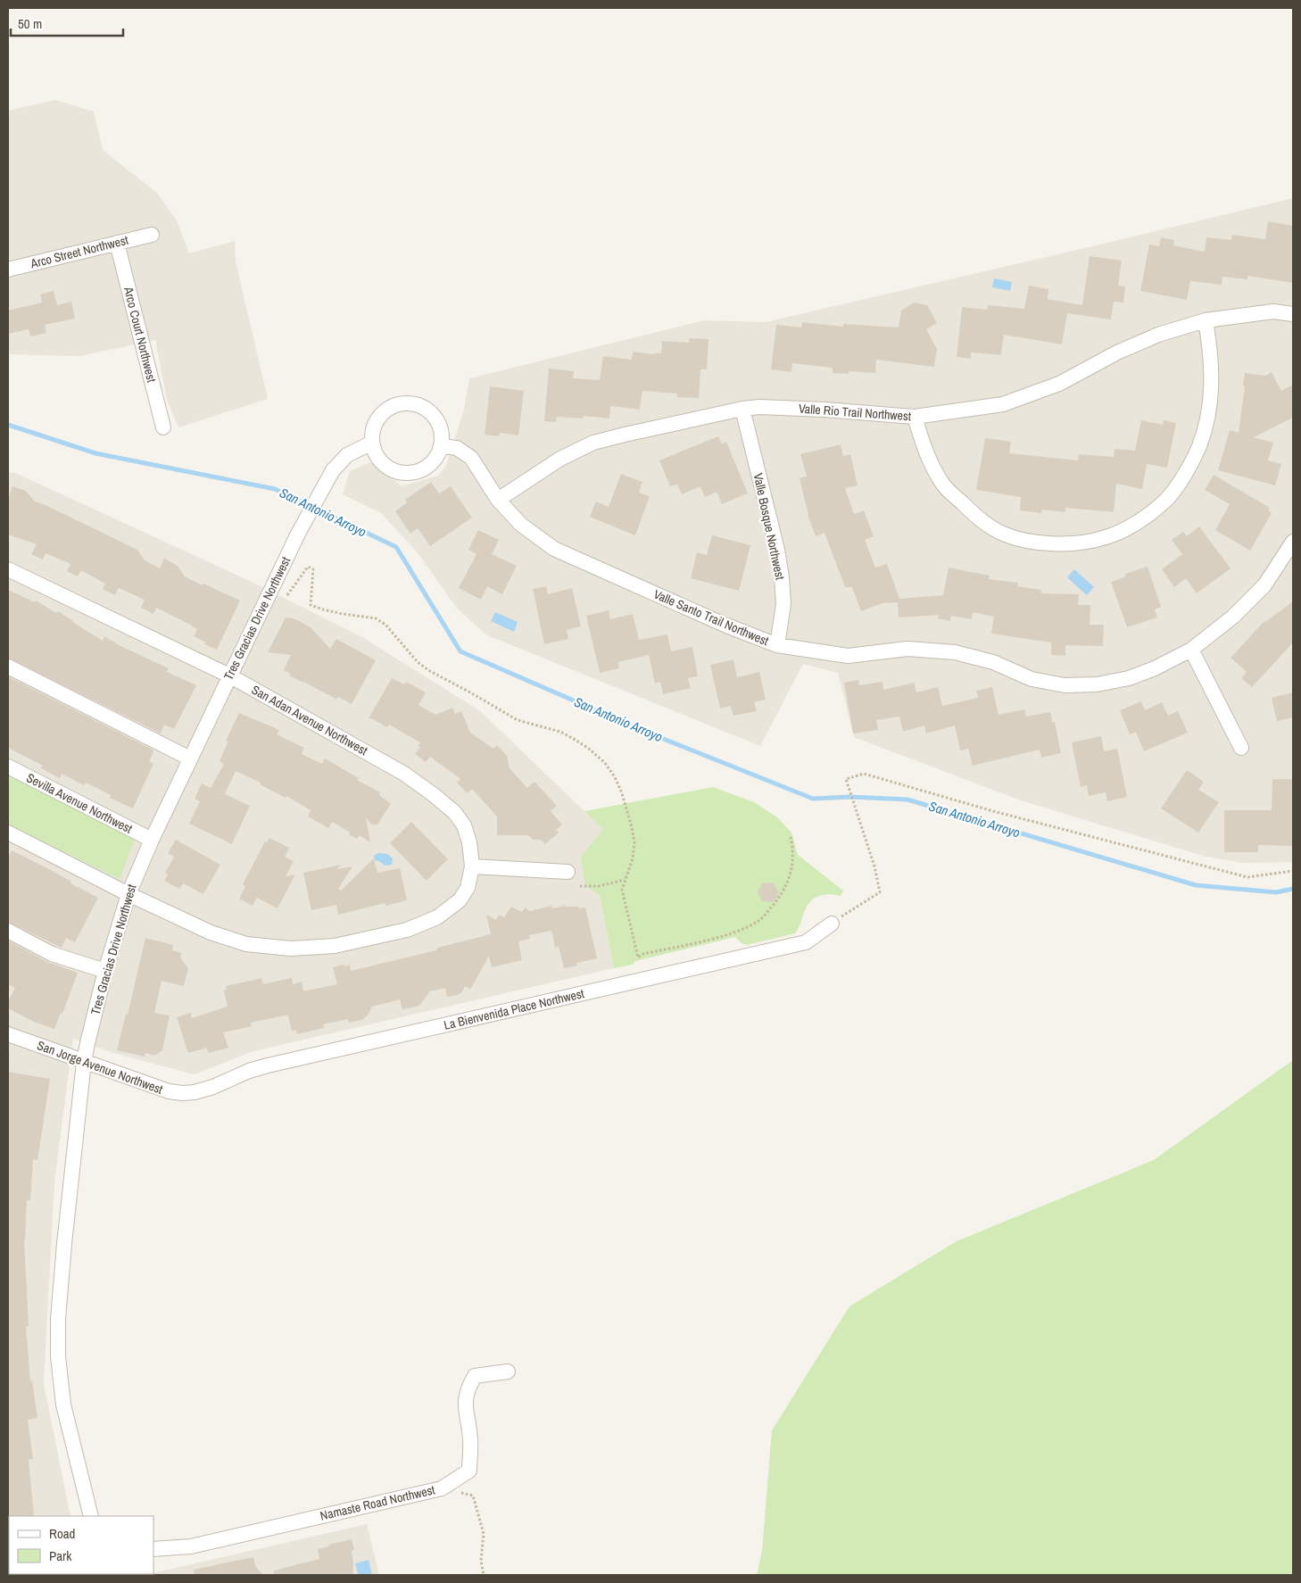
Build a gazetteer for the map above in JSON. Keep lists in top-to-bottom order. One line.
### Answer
{"streets":{"street":["Arco Street Northwest","Arco Court Northwest","Valle Rio Trail Northwest","Valle Bosque Northwest","Valle Santo Trail Northwest","Tres Gracias Drive Northwest","San Adan Avenue Northwest","Sevilla Avenue Northwest","La Bienvenida Place Northwest","San Jorge Avenue Northwest","Namaste Road Northwest"]},"crossings":[["Arco Street Northwest","Arco Court Northwest"],["Valle Rio Trail Northwest","Valle Bosque Northwest"],["Valle Rio Trail Northwest","Valle Santo Trail Northwest"],["Valle Bosque Northwest","Valle Santo Trail Northwest"],["Valle Santo Trail Northwest","Tres Gracias Drive Northwest"],["Tres Gracias Drive Northwest","San Adan Avenue Northwest"],["Tres Gracias Drive Northwest","Sevilla Avenue Northwest"],["Tres Gracias Drive Northwest","San Jorge Avenue Northwest"],["La Bienvenida Place Northwest","San Jorge Avenue Northwest"]],"water":["San Antonio Arroyo"],"legend":["Road","Park"],"scale_bar":"50 m"}
